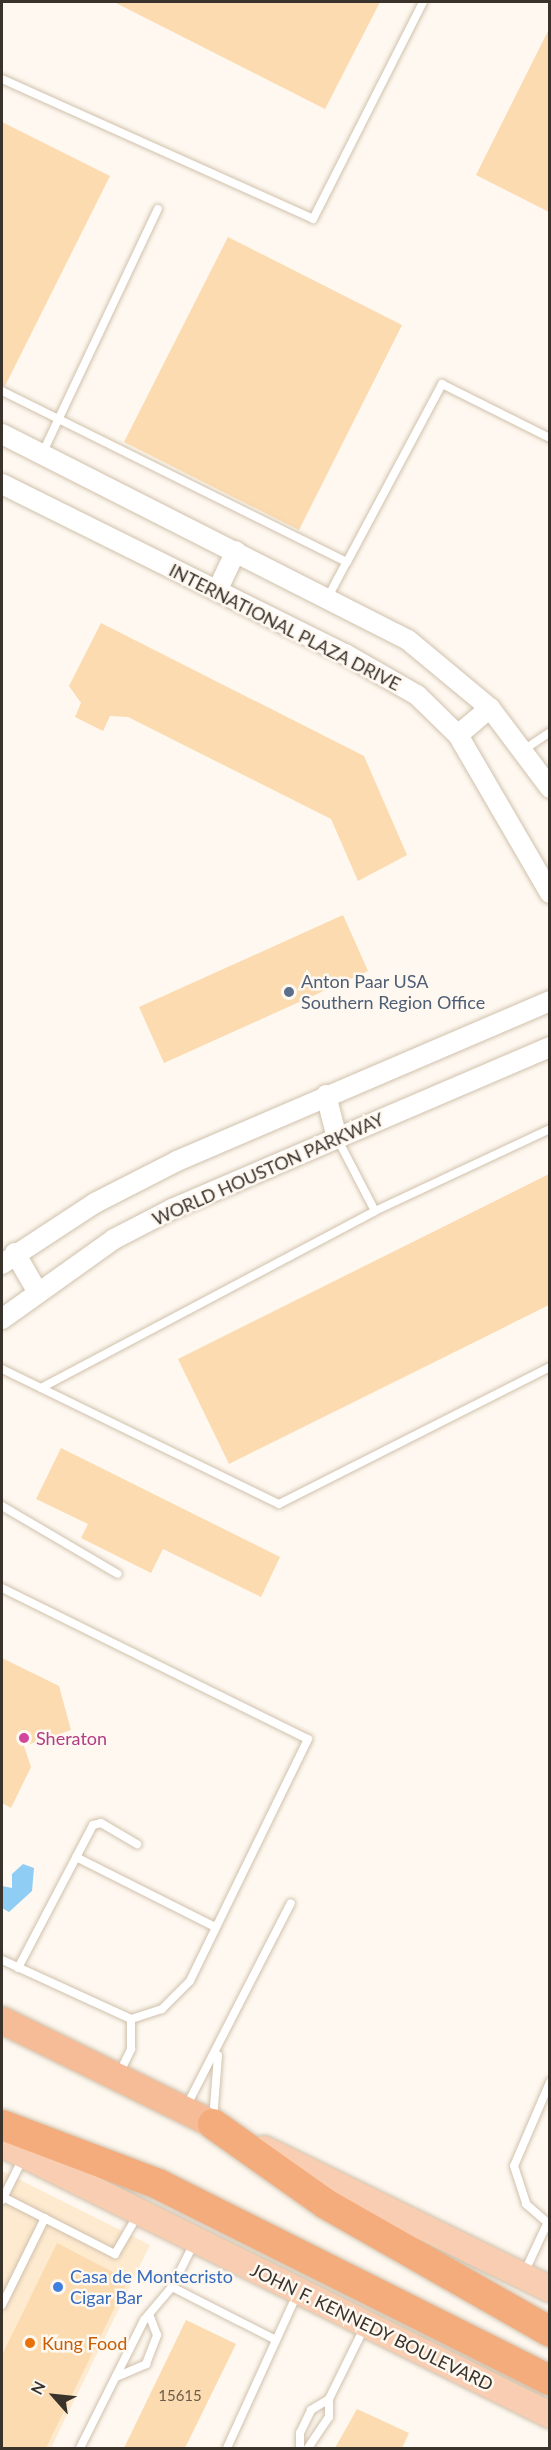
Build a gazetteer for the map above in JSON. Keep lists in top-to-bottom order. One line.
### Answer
{"streets":{"main road":["JOHN F. KENNEDY BOULEVARD"],"street":["INTERNATIONAL PLAZA DRIVE","WORLD HOUSTON PARKWAY"]},"places":["Anton Paar USA Southern Region Office","Sheraton","Casa de Montecristo Cigar Bar","Kung Food"],"house_numbers":["15615"],"north":"top left"}
